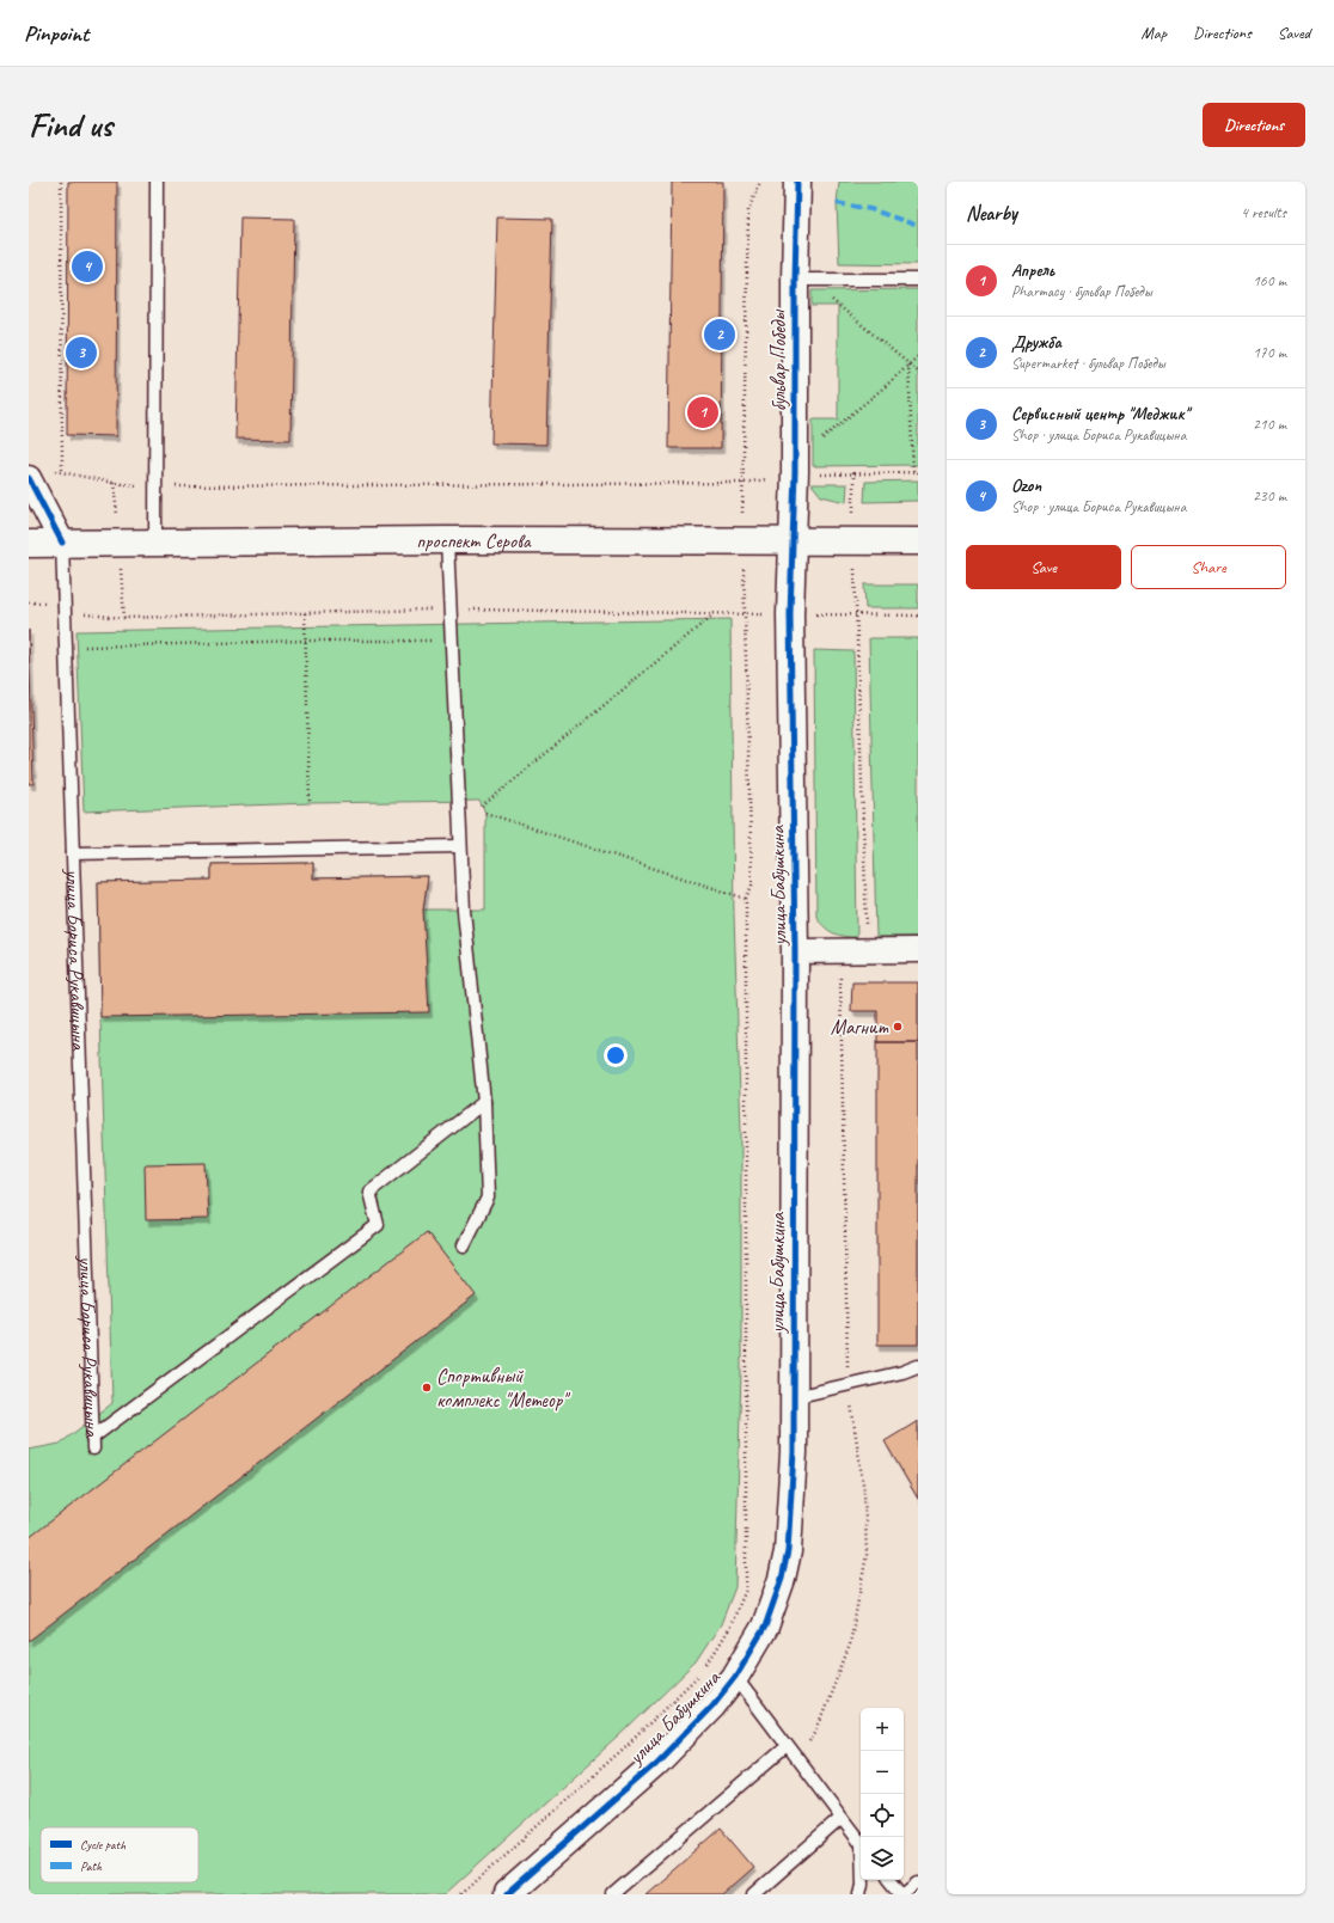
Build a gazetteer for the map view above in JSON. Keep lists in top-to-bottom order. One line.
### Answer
{"streets":{"street":["бульвар Победы","проспект Серова","улица Бабушкина","улица Бориса Рукавицына"]},"crossings":[["бульвар Победы","проспект Серова"],["бульвар Победы","улица Бабушкина"],["проспект Серова","улица Бабушкина"],["проспект Серова","улица Бориса Рукавицына"]],"places":["Магнит","Спортивный комплекс \"Метеор\""],"legend":["Cycle path","Path"],"page":{"header":"Pinpoint","nav":["Map","Directions","Saved"],"buttons":["Directions",["Save","Share"]],"title":"Find us","heading":["Nearby","4 results"],"list":[{"mark":"1","name":"Апрель","note":"Pharmacy · бульвар Победы","value":"160 m"},{"mark":"2","name":"Дружба","note":"Supermarket · бульвар Победы","value":"170 m"},{"mark":"3","name":"Сервисный центр \"Меджик\"","note":"Shop · улица Бориса Рукавицына","value":"210 m"},{"mark":"4","name":"Ozon","note":"Shop · улица Бориса Рукавицына","value":"230 m"}],"pins":["4","2","3","1"],"map_buttons":["+","−"]}}
